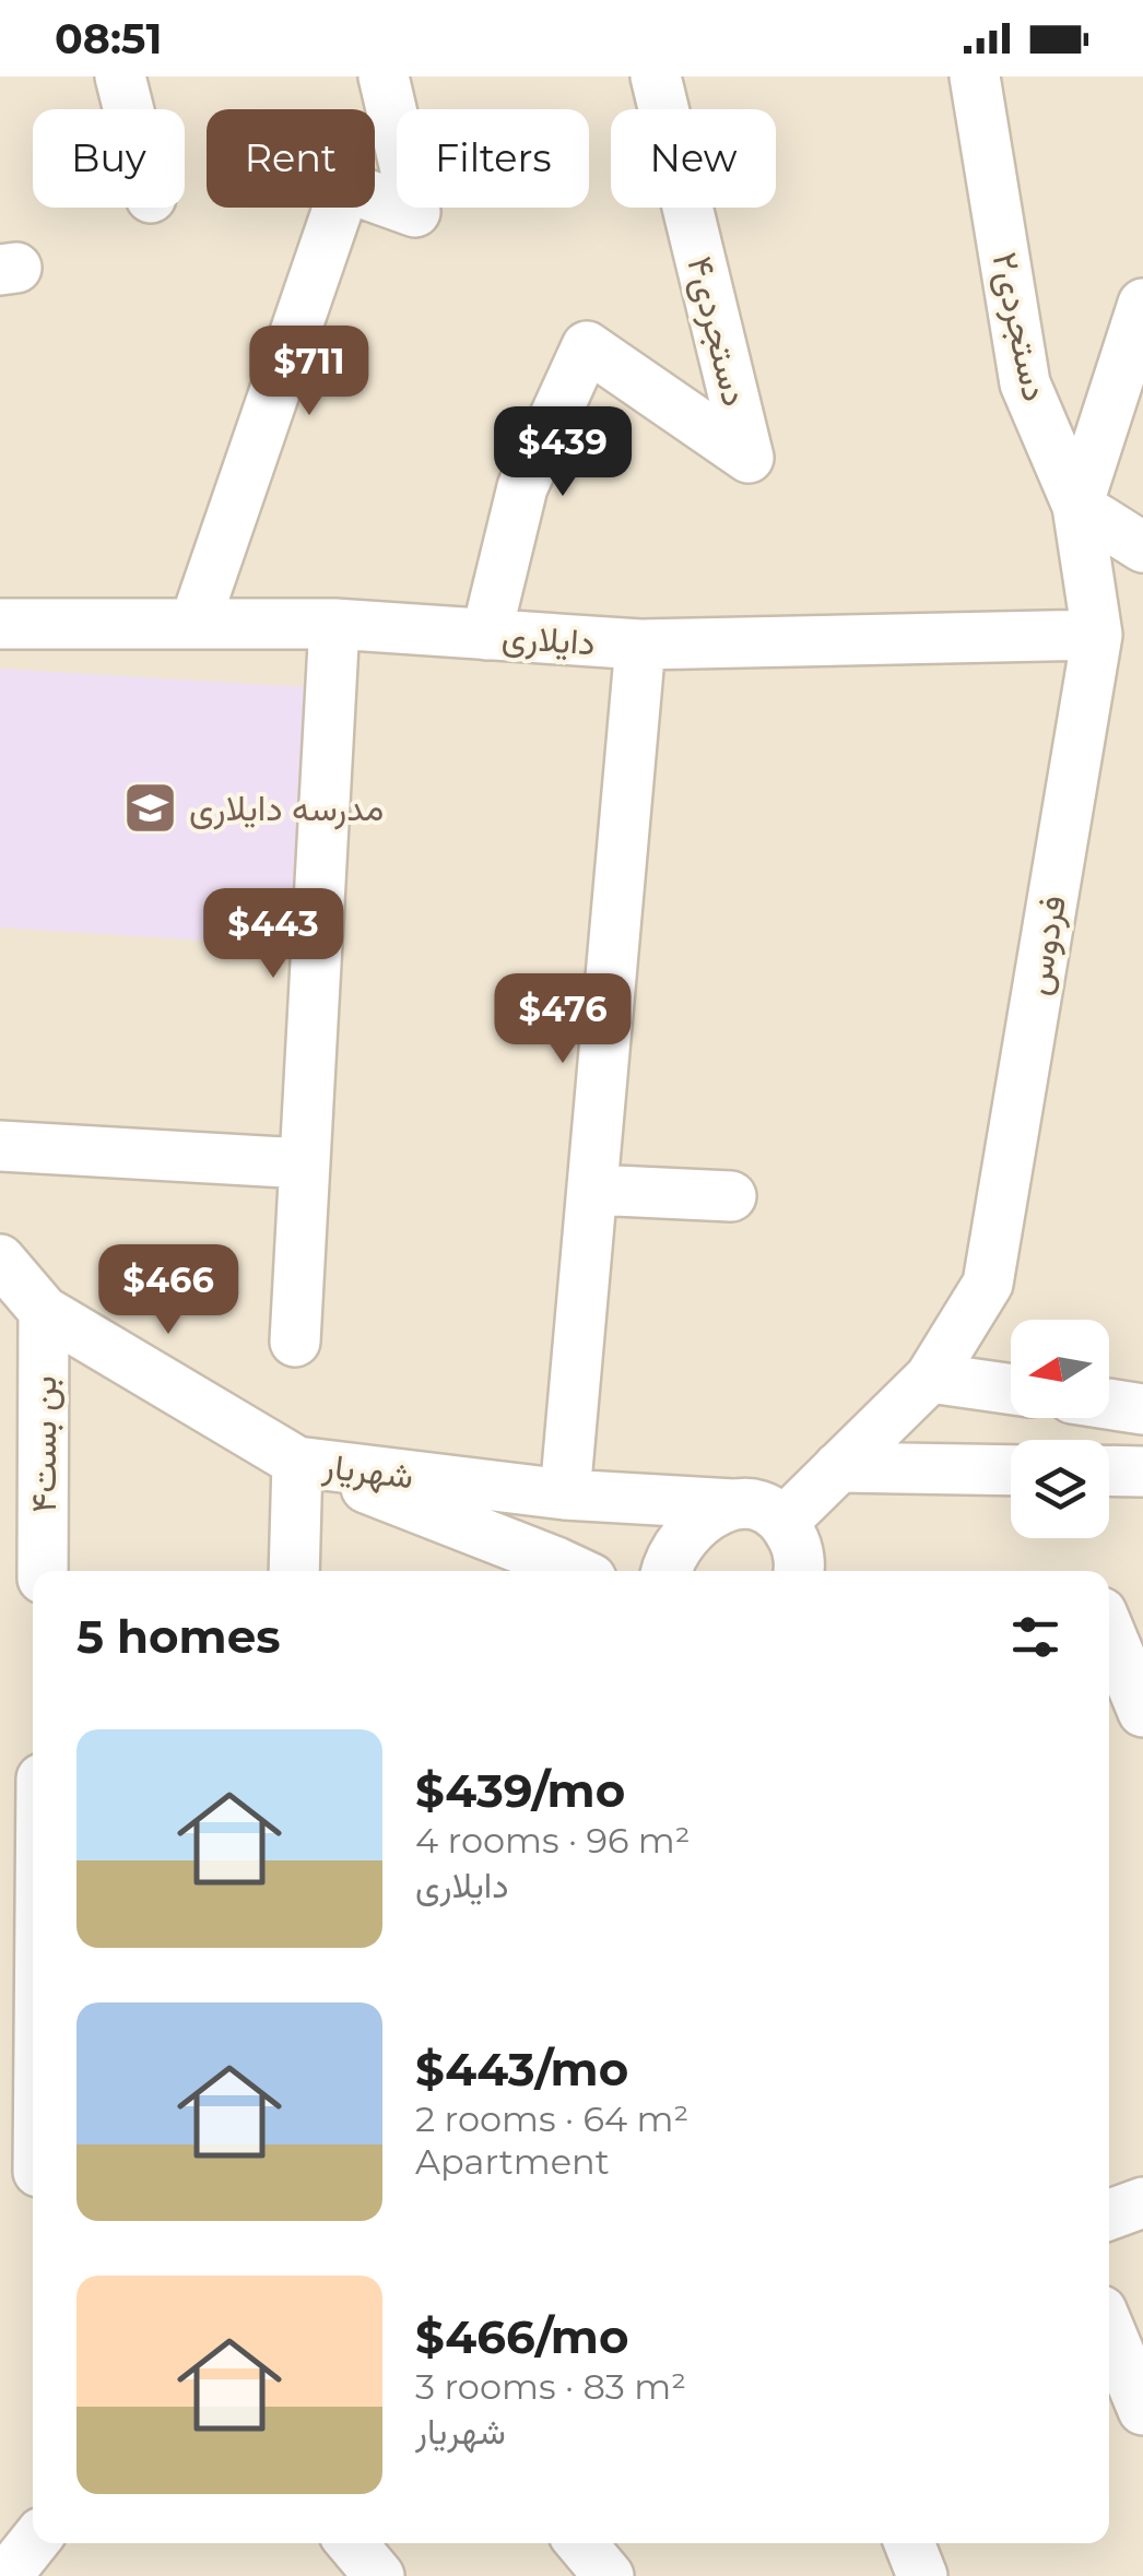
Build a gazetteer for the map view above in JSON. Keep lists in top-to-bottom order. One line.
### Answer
{"streets":{"street":["دستجردی۲","دستجردی۴","دایلاری","فردوس","بن بست۴","شهریار"]},"crossings":[["دستجردی۲","فردوس"],["دستجردی۴","دایلاری"],["دایلاری","فردوس"],["فردوس","شهریار"],["بن بست۴","شهریار"]],"places":{"school or university":["مدرسه دایلاری"]},"north":"left","page":{"status":"08:51","chip":["Buy","Rent","Filters","New"],"price":["$711","$439","$443","$476","$466"],"heading":"5 homes","list":[{"name":"$439/mo","note":"4 rooms · 96 m² · دایلاری"},{"name":"$443/mo","note":"2 rooms · 64 m² · Apartment"},{"name":"$466/mo","note":"3 rooms · 83 m² · شهریار"}]}}
